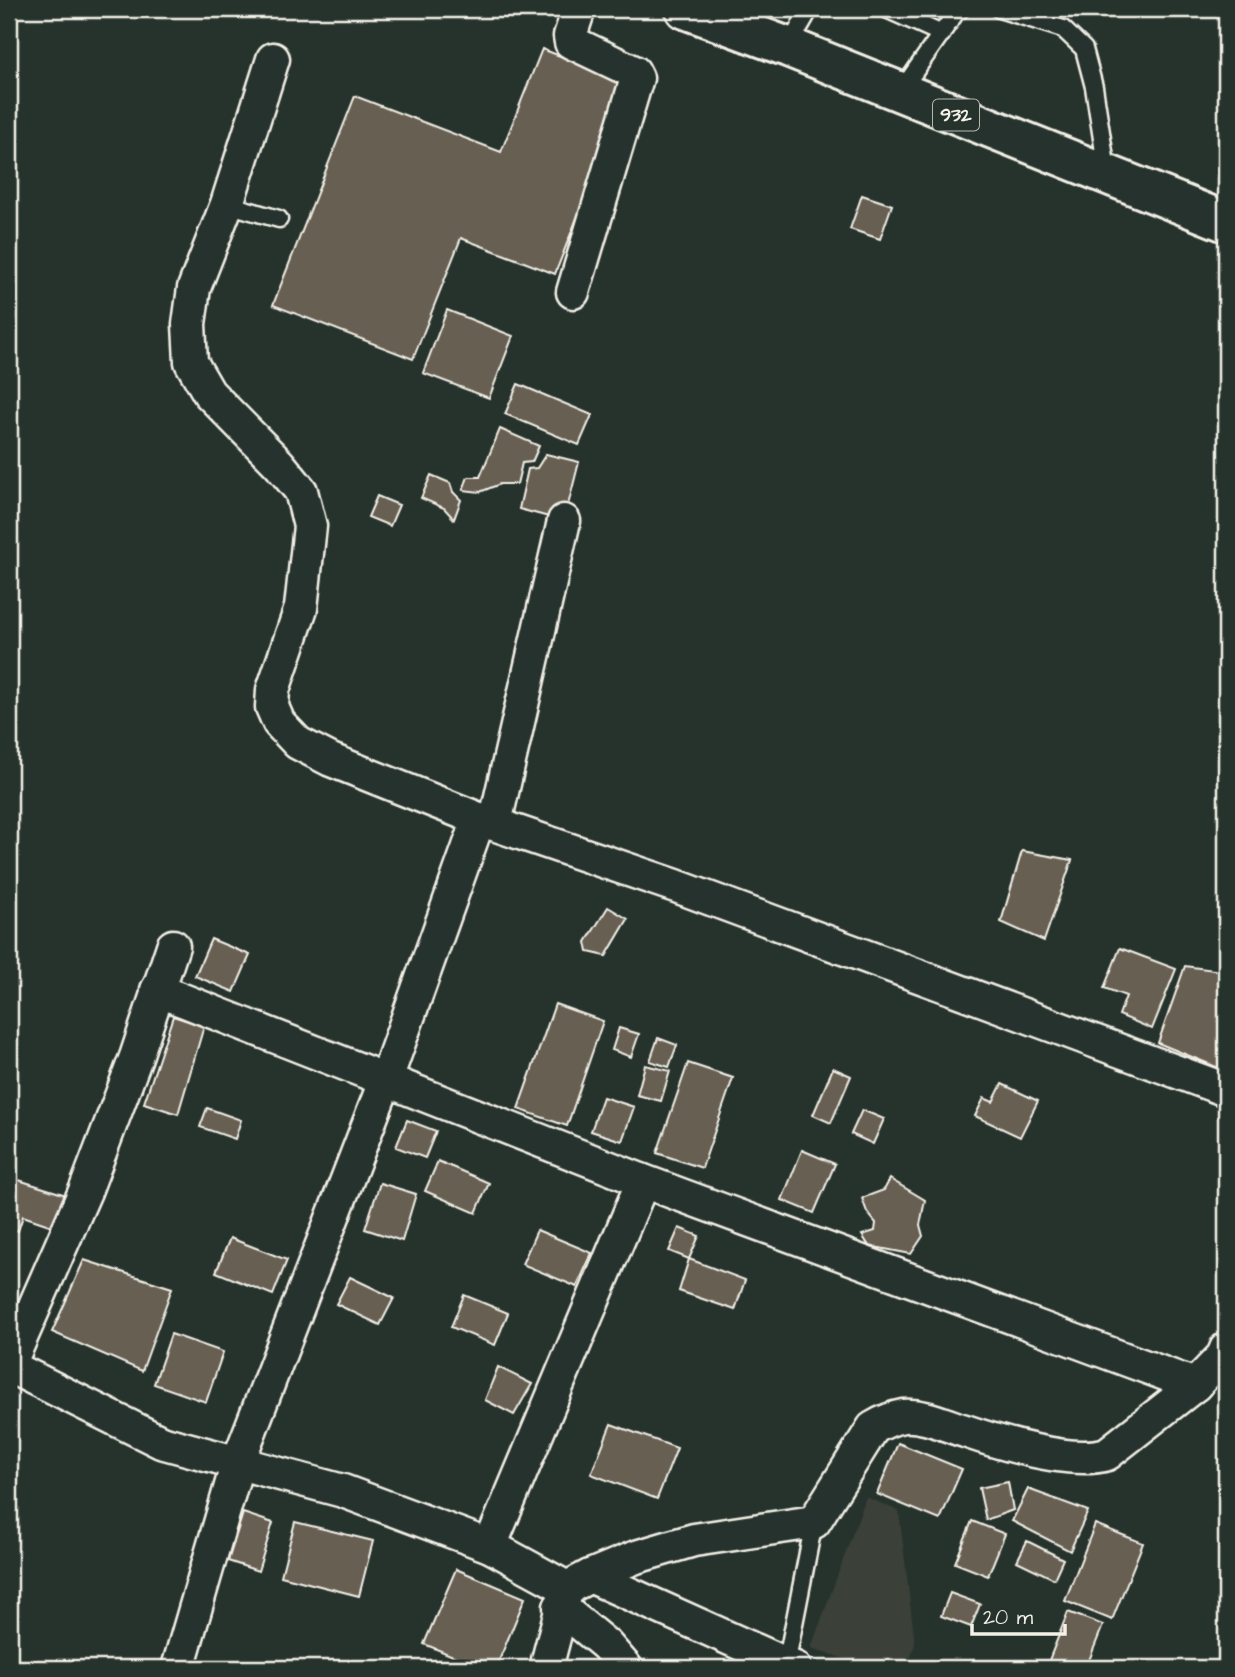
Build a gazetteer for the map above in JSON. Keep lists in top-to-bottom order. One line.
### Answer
{"streets":{"main road":["932"]},"scale_bar":"20 m"}
